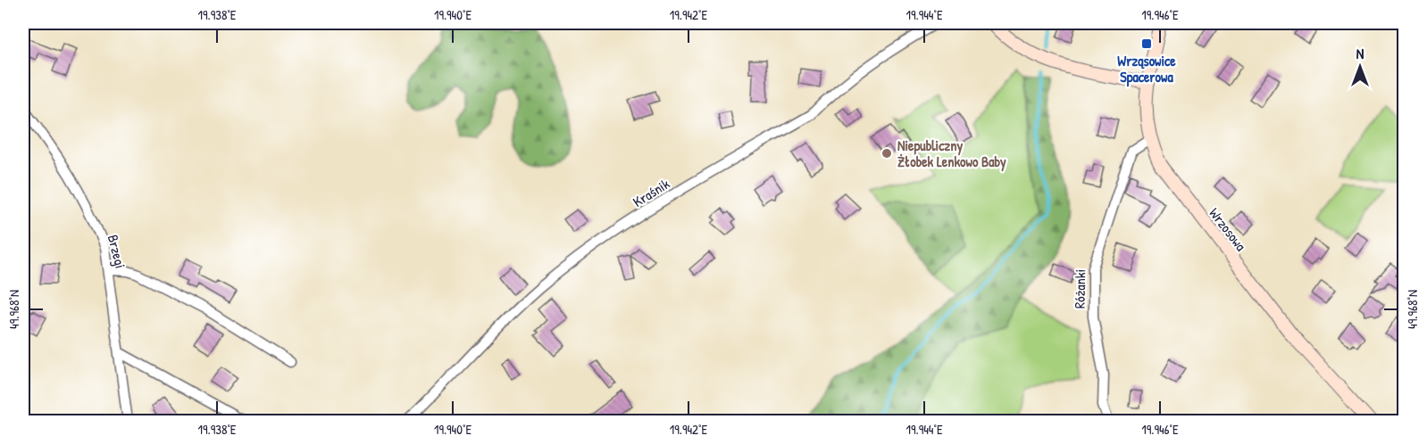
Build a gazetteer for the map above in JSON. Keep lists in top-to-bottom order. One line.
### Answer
{"streets":{"street":["Kraśnik","Wrzosowa","Brzegi","Różanki"]},"crossings":[["Wrzosowa","Różanki"]],"places":{"transit":["Wrząsowice Spacerowa"],"other":["Niepubliczny Żłobek Lenkowo Baby"]},"north":"top","coordinates":["19.938°E","19.940°E","19.942°E","19.944°E","19.946°E","49.968°N"]}
